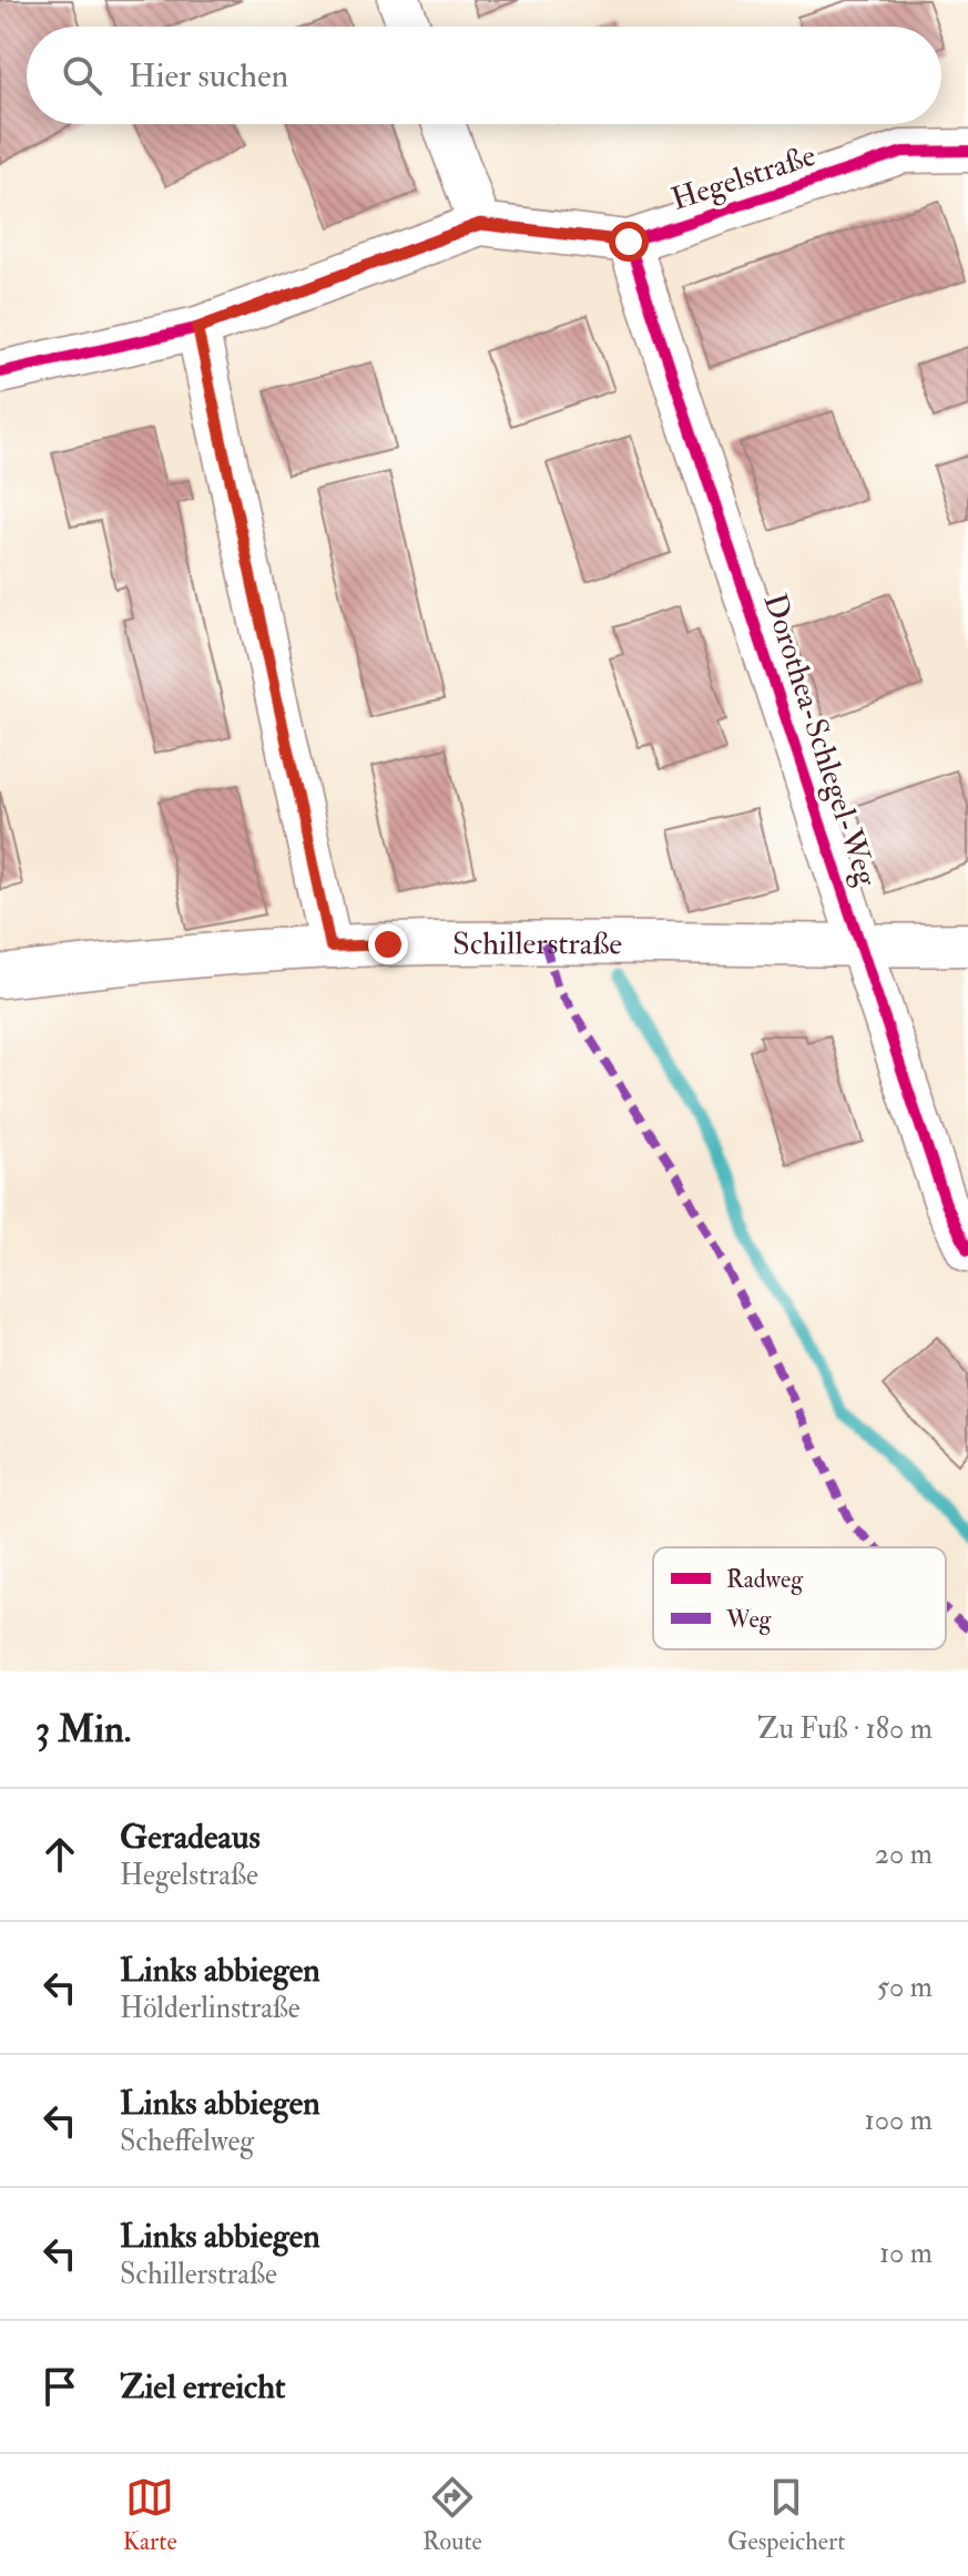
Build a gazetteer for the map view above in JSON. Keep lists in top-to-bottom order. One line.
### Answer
{"streets":{"street":["Hegelstraße","Dorothea-Schlegel-Weg","Schillerstraße"]},"crossings":[["Hegelstraße","Dorothea-Schlegel-Weg"],["Dorothea-Schlegel-Weg","Schillerstraße"]],"legend":["Radweg","Weg"],"page":{"search":"Hier suchen","heading":["3 Min.","Zu Fuß · 180 m"],"list":[["Geradeaus","Hegelstraße","20 m"],["Links abbiegen","Hölderlinstraße","50 m"],["Links abbiegen","Scheffelweg","100 m"],["Links abbiegen","Schillerstraße","10 m"],"Ziel erreicht"],"nav":["Karte","Route","Gespeichert"]}}
